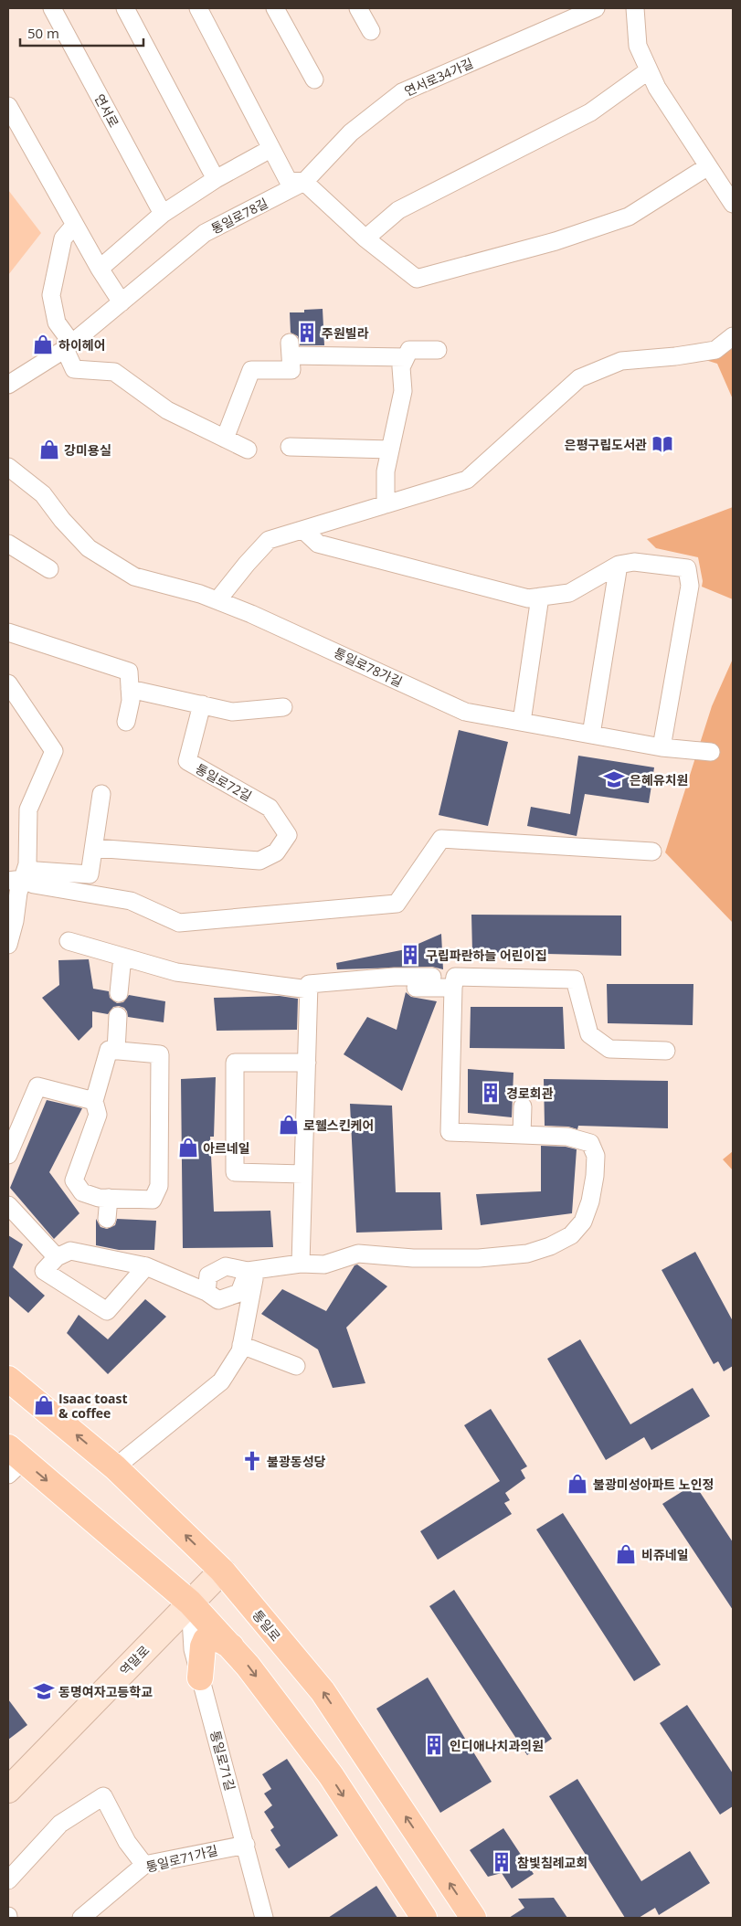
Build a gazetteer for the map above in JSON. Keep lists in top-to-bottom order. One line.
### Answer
{"streets":{"main road":["통일로"],"street":["연서로34가길","연서로","통일로78길","통일로78가길","통일로72길","역말로","통일로71길","통일로71가길"]},"crossings":[["연서로34가길","통일로78길"],["통일로","역말로"],["역말로","통일로71길"],["통일로71길","통일로71가길"]],"places":{"building":["주원빌라","구립파란하늘 어린이집","경로회관","인디애나치과의원","참빛침례교회"],"shop":["하이헤어","강미용실","로웰스킨케어","아르네일","Isaac toast & coffee","불광미성아파트 노인정","비쥬네일"],"library":["은평구립도서관"],"school or university":["은혜유치원","동명여자고등학교"],"church":["불광동성당"]},"scale_bar":"50 m"}
